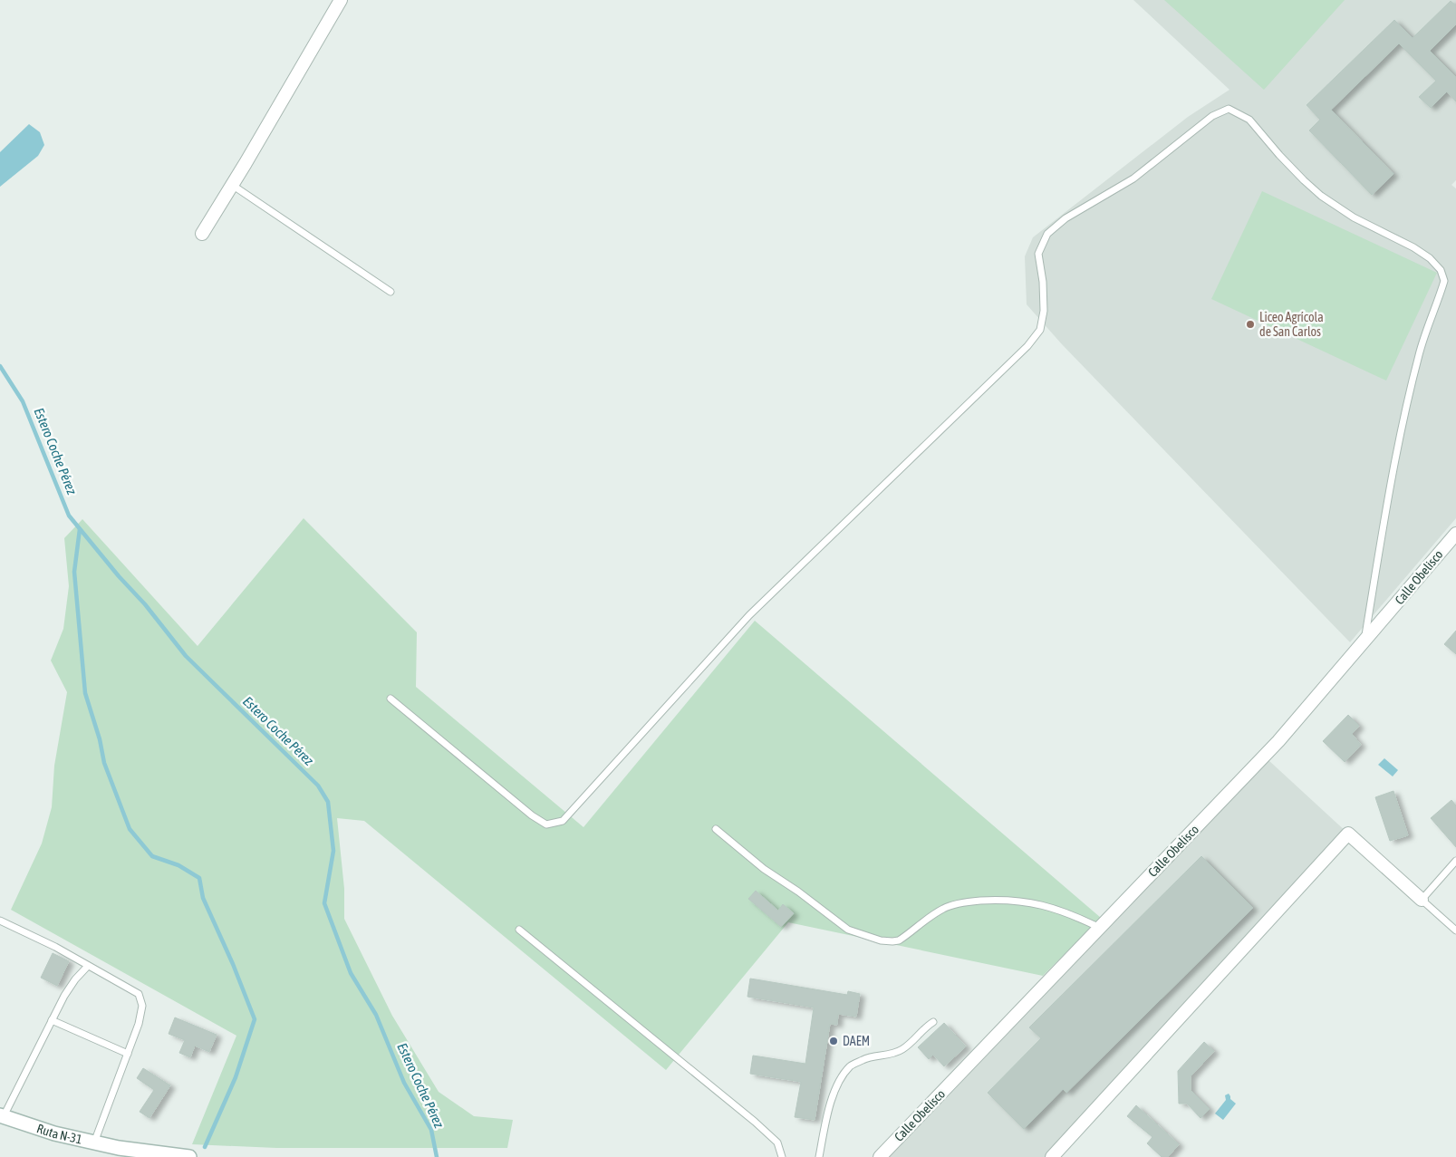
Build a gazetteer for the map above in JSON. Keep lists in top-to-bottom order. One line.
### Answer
{"streets":{"main road":["Ruta N-31"],"street":["Calle Obelisco"]},"water":["Estero Coche Pérez"],"places":["Liceo Agrícola de San Carlos","DAEM"]}
